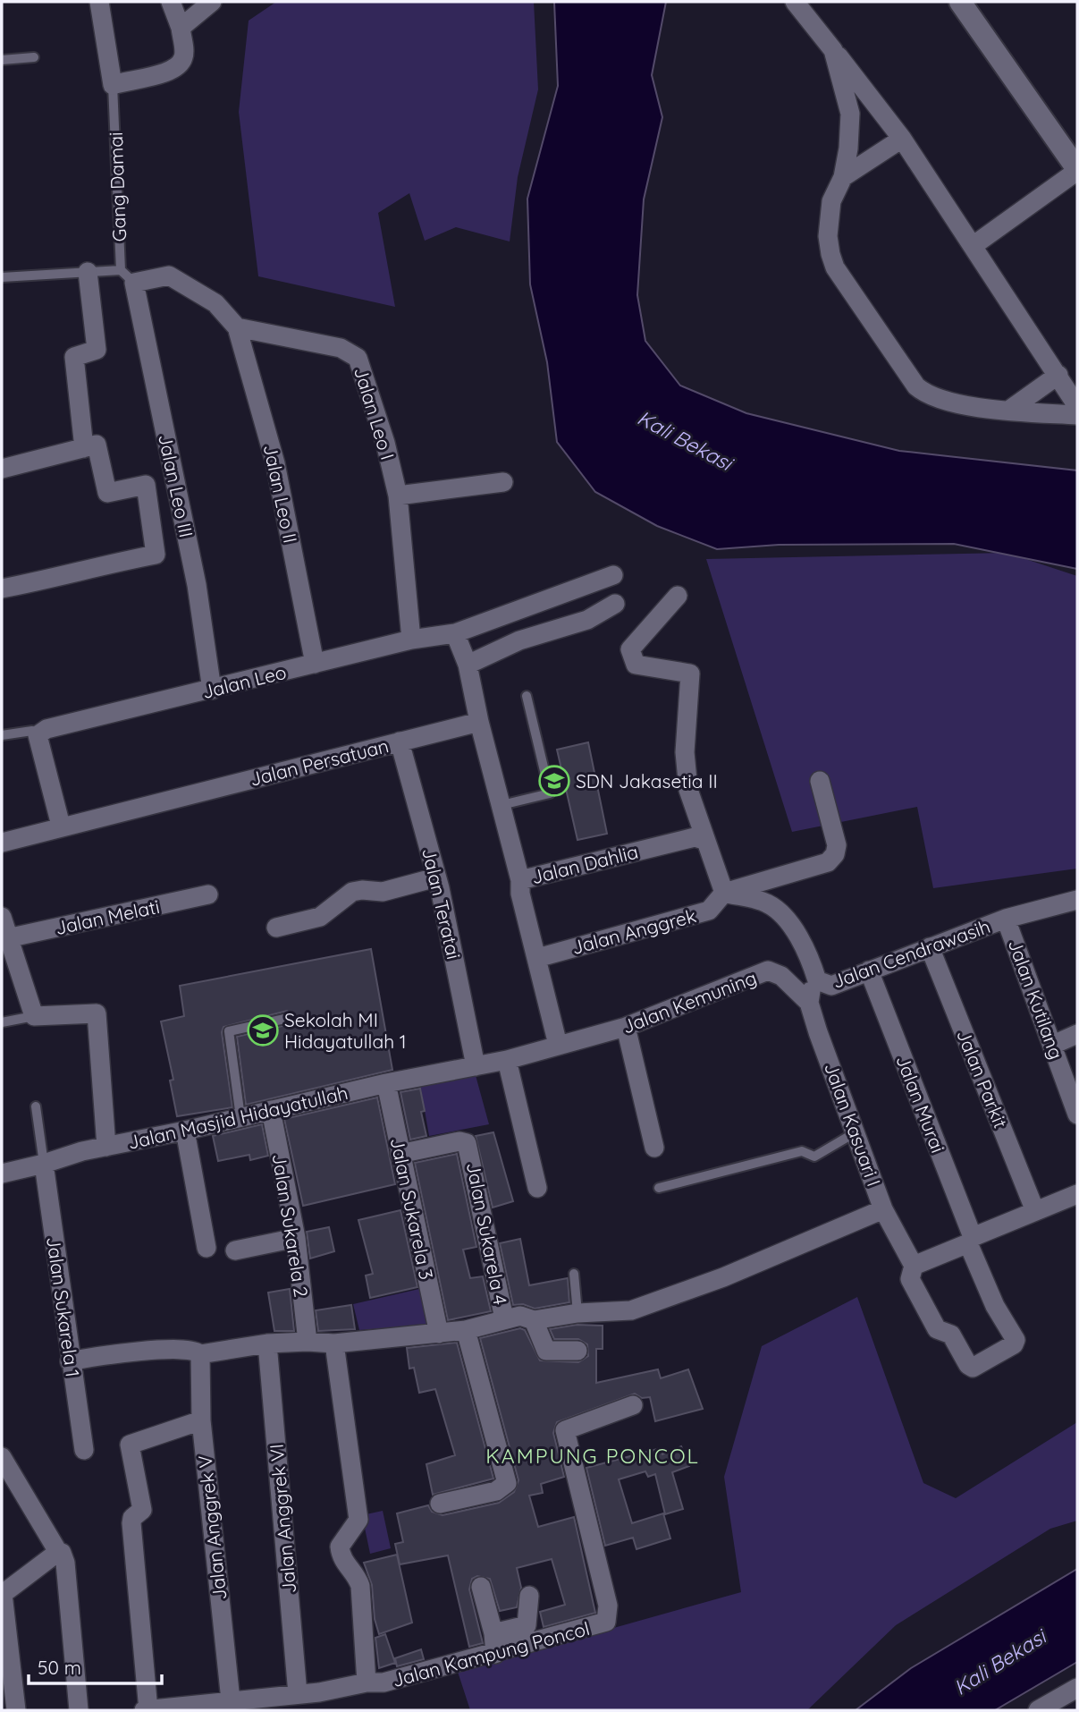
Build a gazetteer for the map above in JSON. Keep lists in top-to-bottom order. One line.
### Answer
{"streets":{"street":["Gang Damai","Jalan Leo I","Jalan Leo III","Jalan Leo II","Jalan Leo","Jalan Persatuan","Jalan Dahlia","Jalan Teratai","Jalan Melati","Jalan Anggrek","Jalan Cendrawasih","Jalan Kutilang","Jalan Kemuning","Jalan Parkit","Jalan Murai","Jalan Masjid Hidayatullah","Jalan Kasuari I","Jalan Sukarela 3","Jalan Sukarela 2","Jalan Sukarela 4","Jalan Sukarela 1","Jalan Anggrek VI","Jalan Anggrek V","Jalan Kampung Poncol"]},"crossings":[["Gang Damai","Jalan Leo III"],["Jalan Leo I","Jalan Leo II"],["Jalan Leo I","Jalan Leo"],["Jalan Leo III","Jalan Leo"],["Jalan Leo II","Jalan Leo"],["Jalan Persatuan","Jalan Teratai"],["Jalan Dahlia","Jalan Anggrek"],["Jalan Dahlia","Jalan Kemuning"],["Jalan Teratai","Jalan Masjid Hidayatullah"],["Jalan Cendrawasih","Jalan Kutilang"],["Jalan Cendrawasih","Jalan Parkit"],["Jalan Cendrawasih","Jalan Murai"],["Jalan Kemuning","Jalan Masjid Hidayatullah"],["Jalan Kemuning","Jalan Kasuari I"],["Jalan Murai","Jalan Kasuari I"],["Jalan Masjid Hidayatullah","Jalan Sukarela 3"],["Jalan Masjid Hidayatullah","Jalan Sukarela 2"],["Jalan Masjid Hidayatullah","Jalan Sukarela 1"],["Jalan Sukarela 3","Jalan Sukarela 4"],["Jalan Anggrek VI","Jalan Kampung Poncol"],["Jalan Anggrek V","Jalan Kampung Poncol"]],"districts":["KAMPUNG PONCOL"],"water":["Kali Bekasi"],"places":{"school or university":["SDN Jakasetia II","Sekolah MI Hidayatullah 1"]},"scale_bar":"50 m"}
